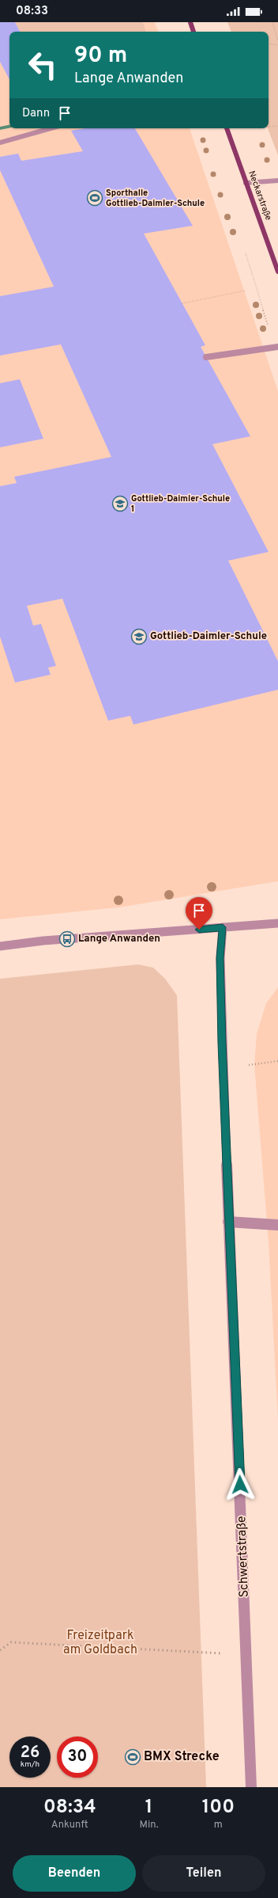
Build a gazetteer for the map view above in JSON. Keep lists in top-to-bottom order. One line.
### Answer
{"streets":{"main road":["Neckarstraße"],"street":["Schwertstraße"]},"parks":["Freizeitpark am Goldbach"],"places":{"sports":["Sporthalle Gottlieb-Daimler-Schule","BMX Strecke"],"school or university":["Gottlieb-Daimler-Schule 1","Gottlieb-Daimler-Schule"],"bus stop":["Lange Anwanden"]},"page":{"status":"08:33","turn":["90 m","Lange Anwanden"],"then":"Dann","speed":"26 km/h","limit":"30","eta":["08:34","Ankunft","1","Min.","100","m"],"buttons":["Beenden","Teilen"]}}
